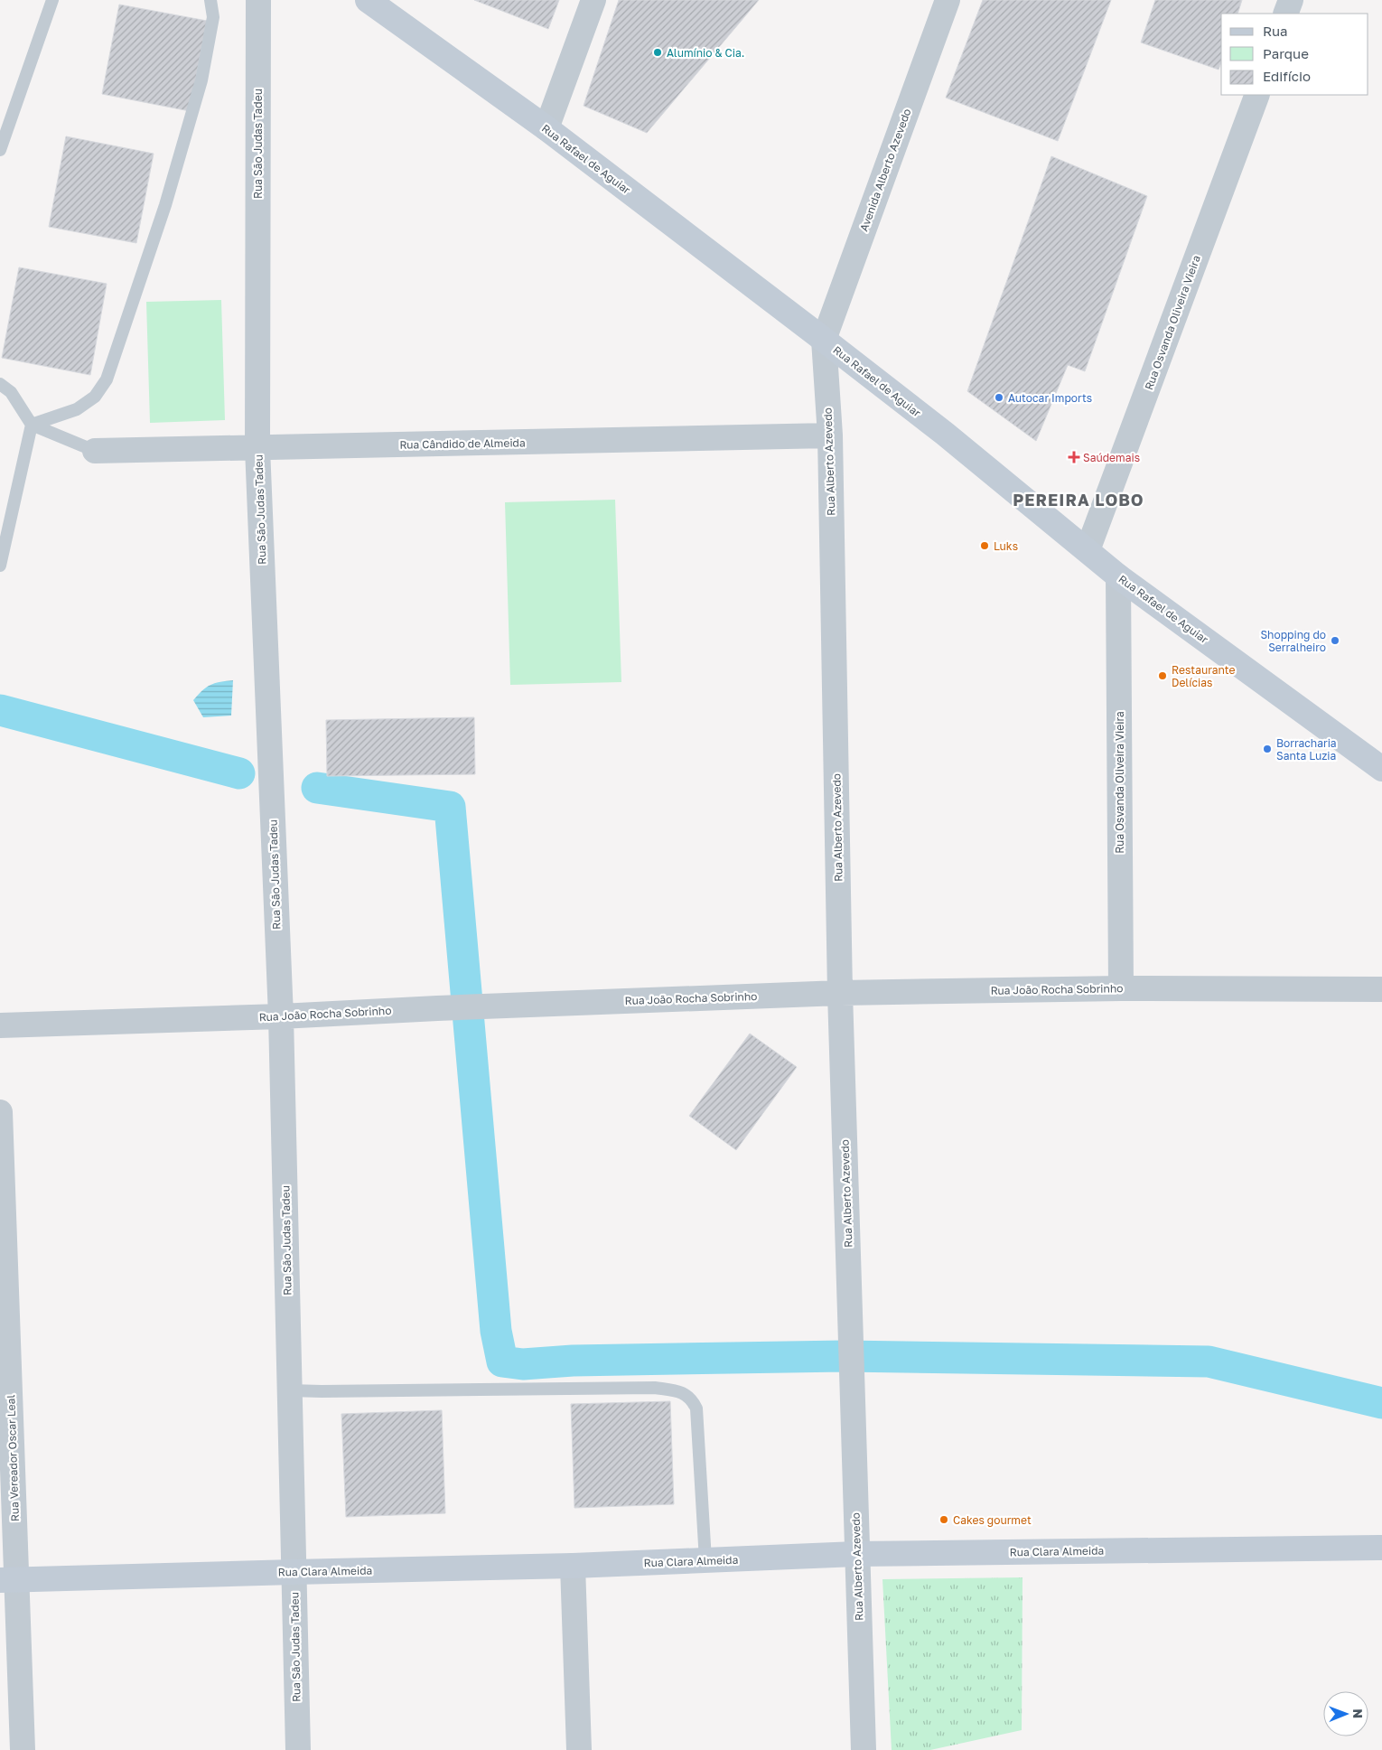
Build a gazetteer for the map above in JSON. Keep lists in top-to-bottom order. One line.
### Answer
{"streets":{"street":["Rua São Judas Tadeu","Rua Rafael de Aguiar","Avenida Alberto Azevedo","Rua Osvanda Oliveira Vieira","Rua Cândido de Almeida","Rua Alberto Azevedo","Rua João Rocha Sobrinho","Rua Vereador Oscar Leal","Rua Clara Almeida"]},"crossings":[["Rua São Judas Tadeu","Rua Cândido de Almeida"],["Rua São Judas Tadeu","Rua João Rocha Sobrinho"],["Rua São Judas Tadeu","Rua Clara Almeida"],["Rua Rafael de Aguiar","Avenida Alberto Azevedo"],["Rua Rafael de Aguiar","Rua Osvanda Oliveira Vieira"],["Rua Rafael de Aguiar","Rua Alberto Azevedo"],["Avenida Alberto Azevedo","Rua Alberto Azevedo"],["Rua Osvanda Oliveira Vieira","Rua João Rocha Sobrinho"],["Rua Cândido de Almeida","Rua Alberto Azevedo"],["Rua Alberto Azevedo","Rua João Rocha Sobrinho"],["Rua Alberto Azevedo","Rua Clara Almeida"],["Rua Vereador Oscar Leal","Rua Clara Almeida"]],"districts":["PEREIRA LOBO"],"places":{"other":["Alumínio & Cia.","Autocar Imports","Luks","Shopping do Serralheiro","Restaurante Delícias","Borracharia Santa Luzia","Cakes gourmet"],"health":["Saúdemais"]},"legend":["Rua","Parque","Edifício"],"north":"right"}
